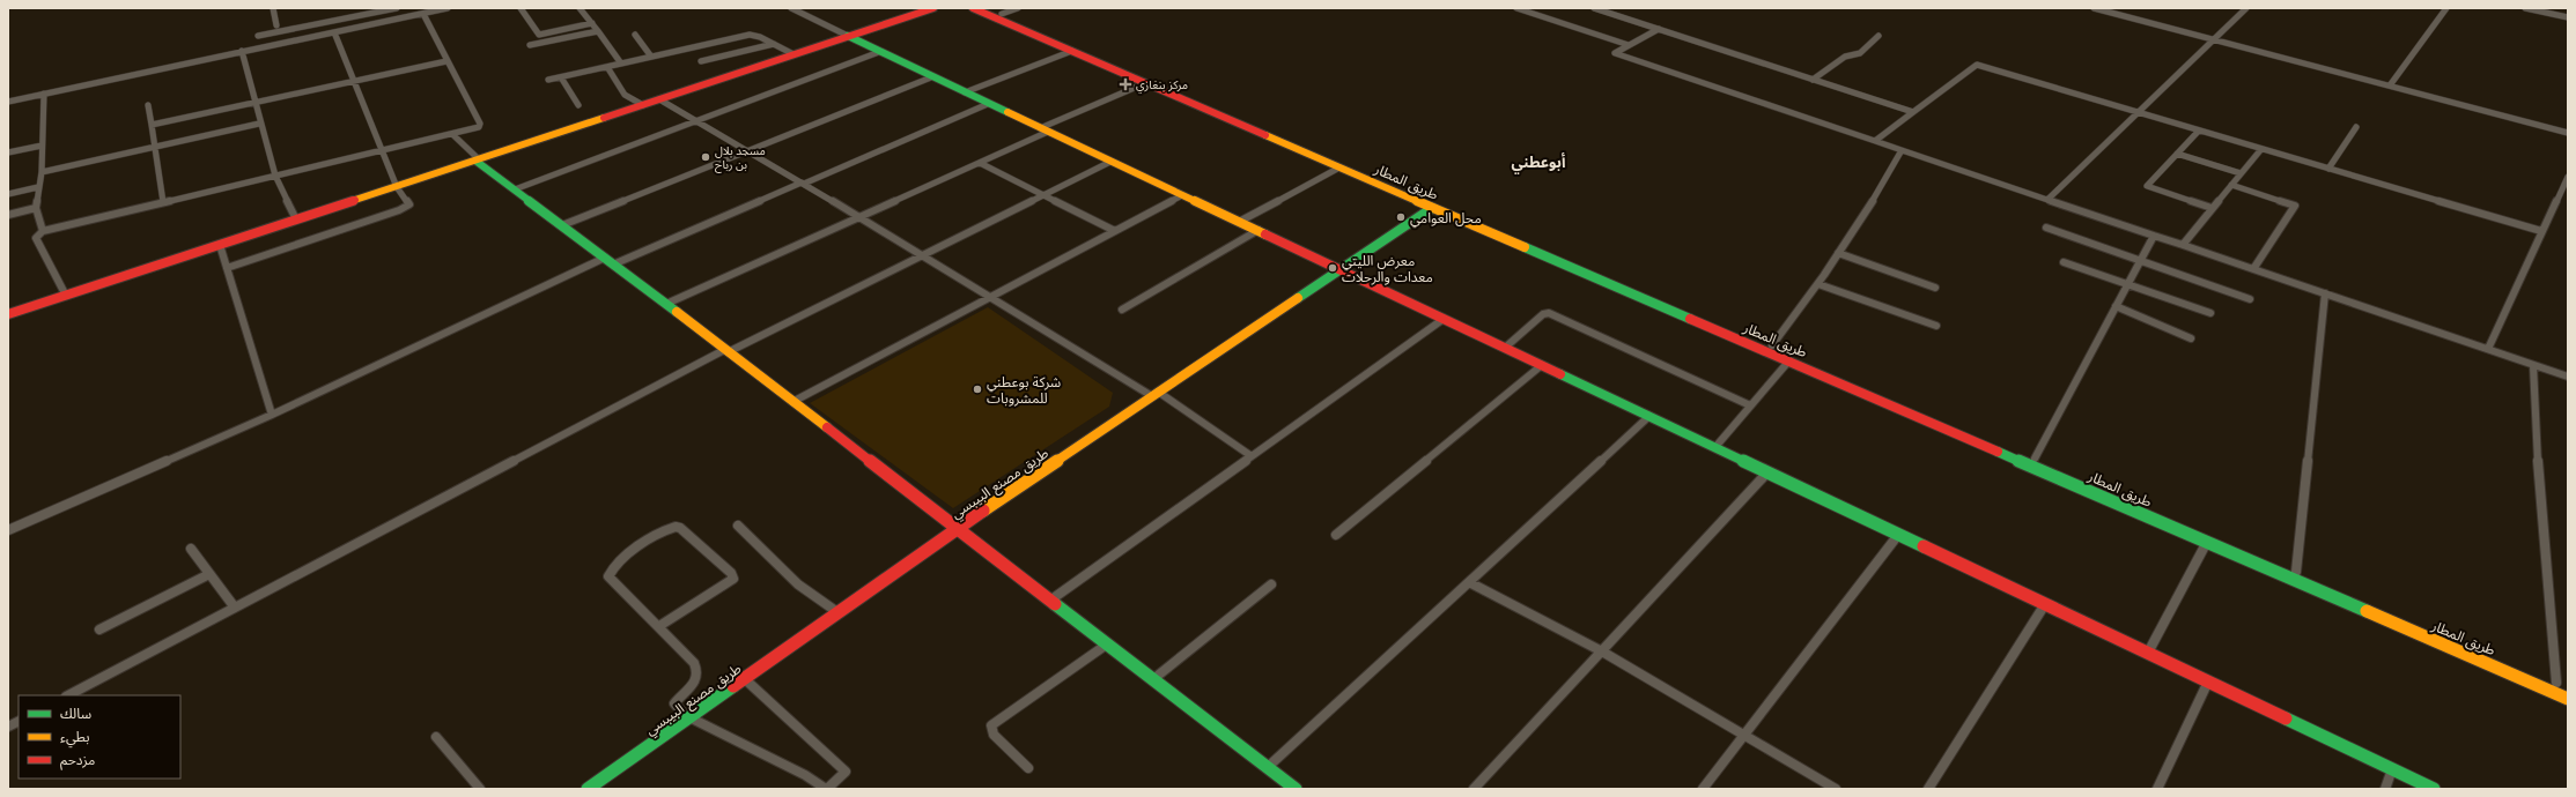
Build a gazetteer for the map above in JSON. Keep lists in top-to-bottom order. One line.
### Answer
{"streets":{"main road":["طريق المطار","طريق مصنع البيبسي"]},"crossings":[["طريق المطار","طريق مصنع البيبسي"]],"districts":["أبوعطني"],"places":{"health":["مركز بنغازي"],"other":["مسجد بلال بن رباح","محل العوامي","معرض الليتي معدات والرحلات","شركة بوعطني للمشروبات"]},"legend":["سالك","بطيء","مزدحم"]}
